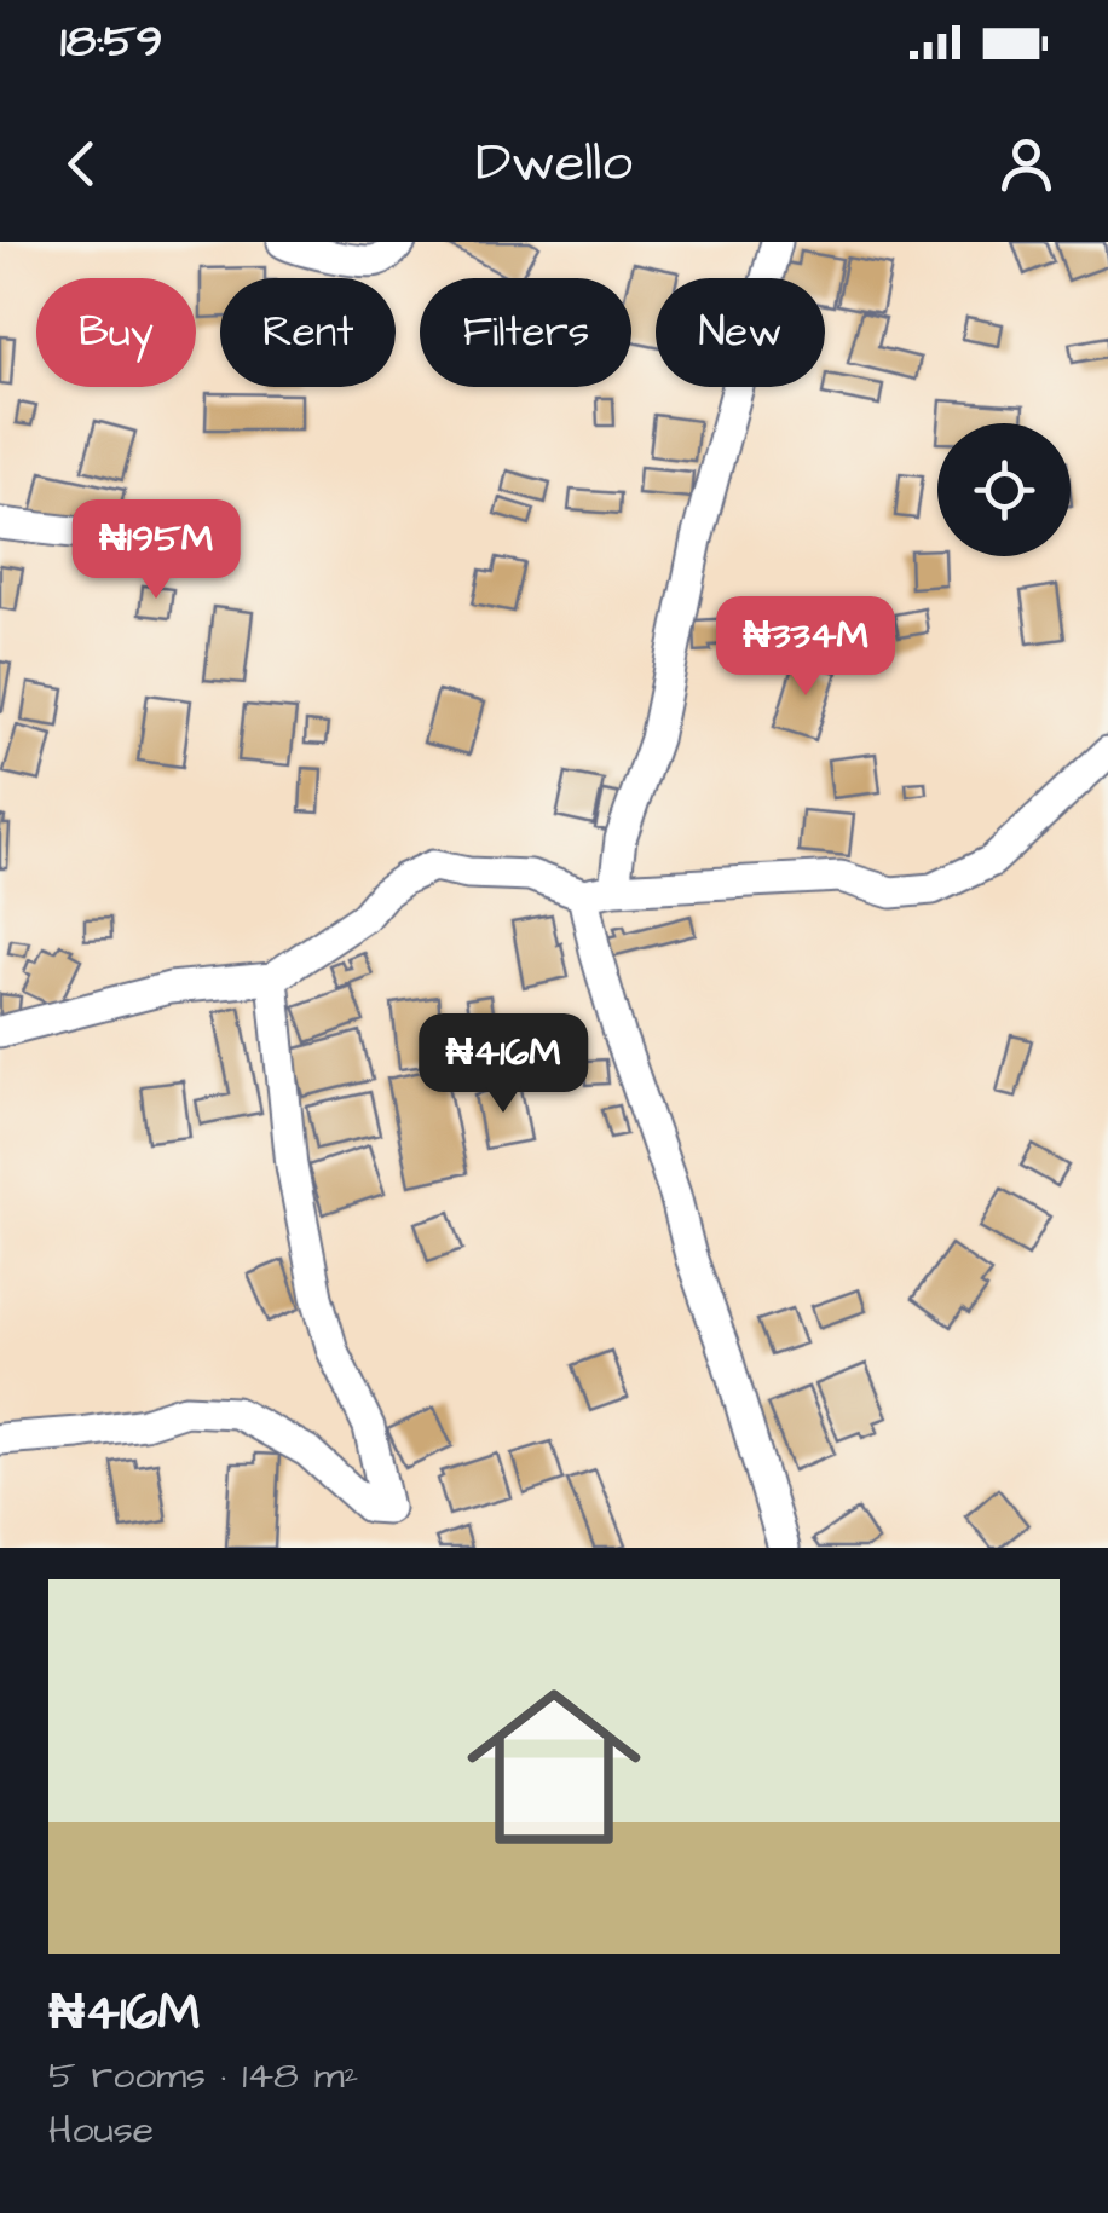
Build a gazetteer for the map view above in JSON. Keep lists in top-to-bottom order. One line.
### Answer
{"page":{"status":"18:59","header":"Dwello","chip":["Buy","Rent","Filters","New"],"price":["₦195M","₦334M","₦416M"],"list":[{"name":"₦416M","note":"5 rooms · 148 m² · House"}]}}
